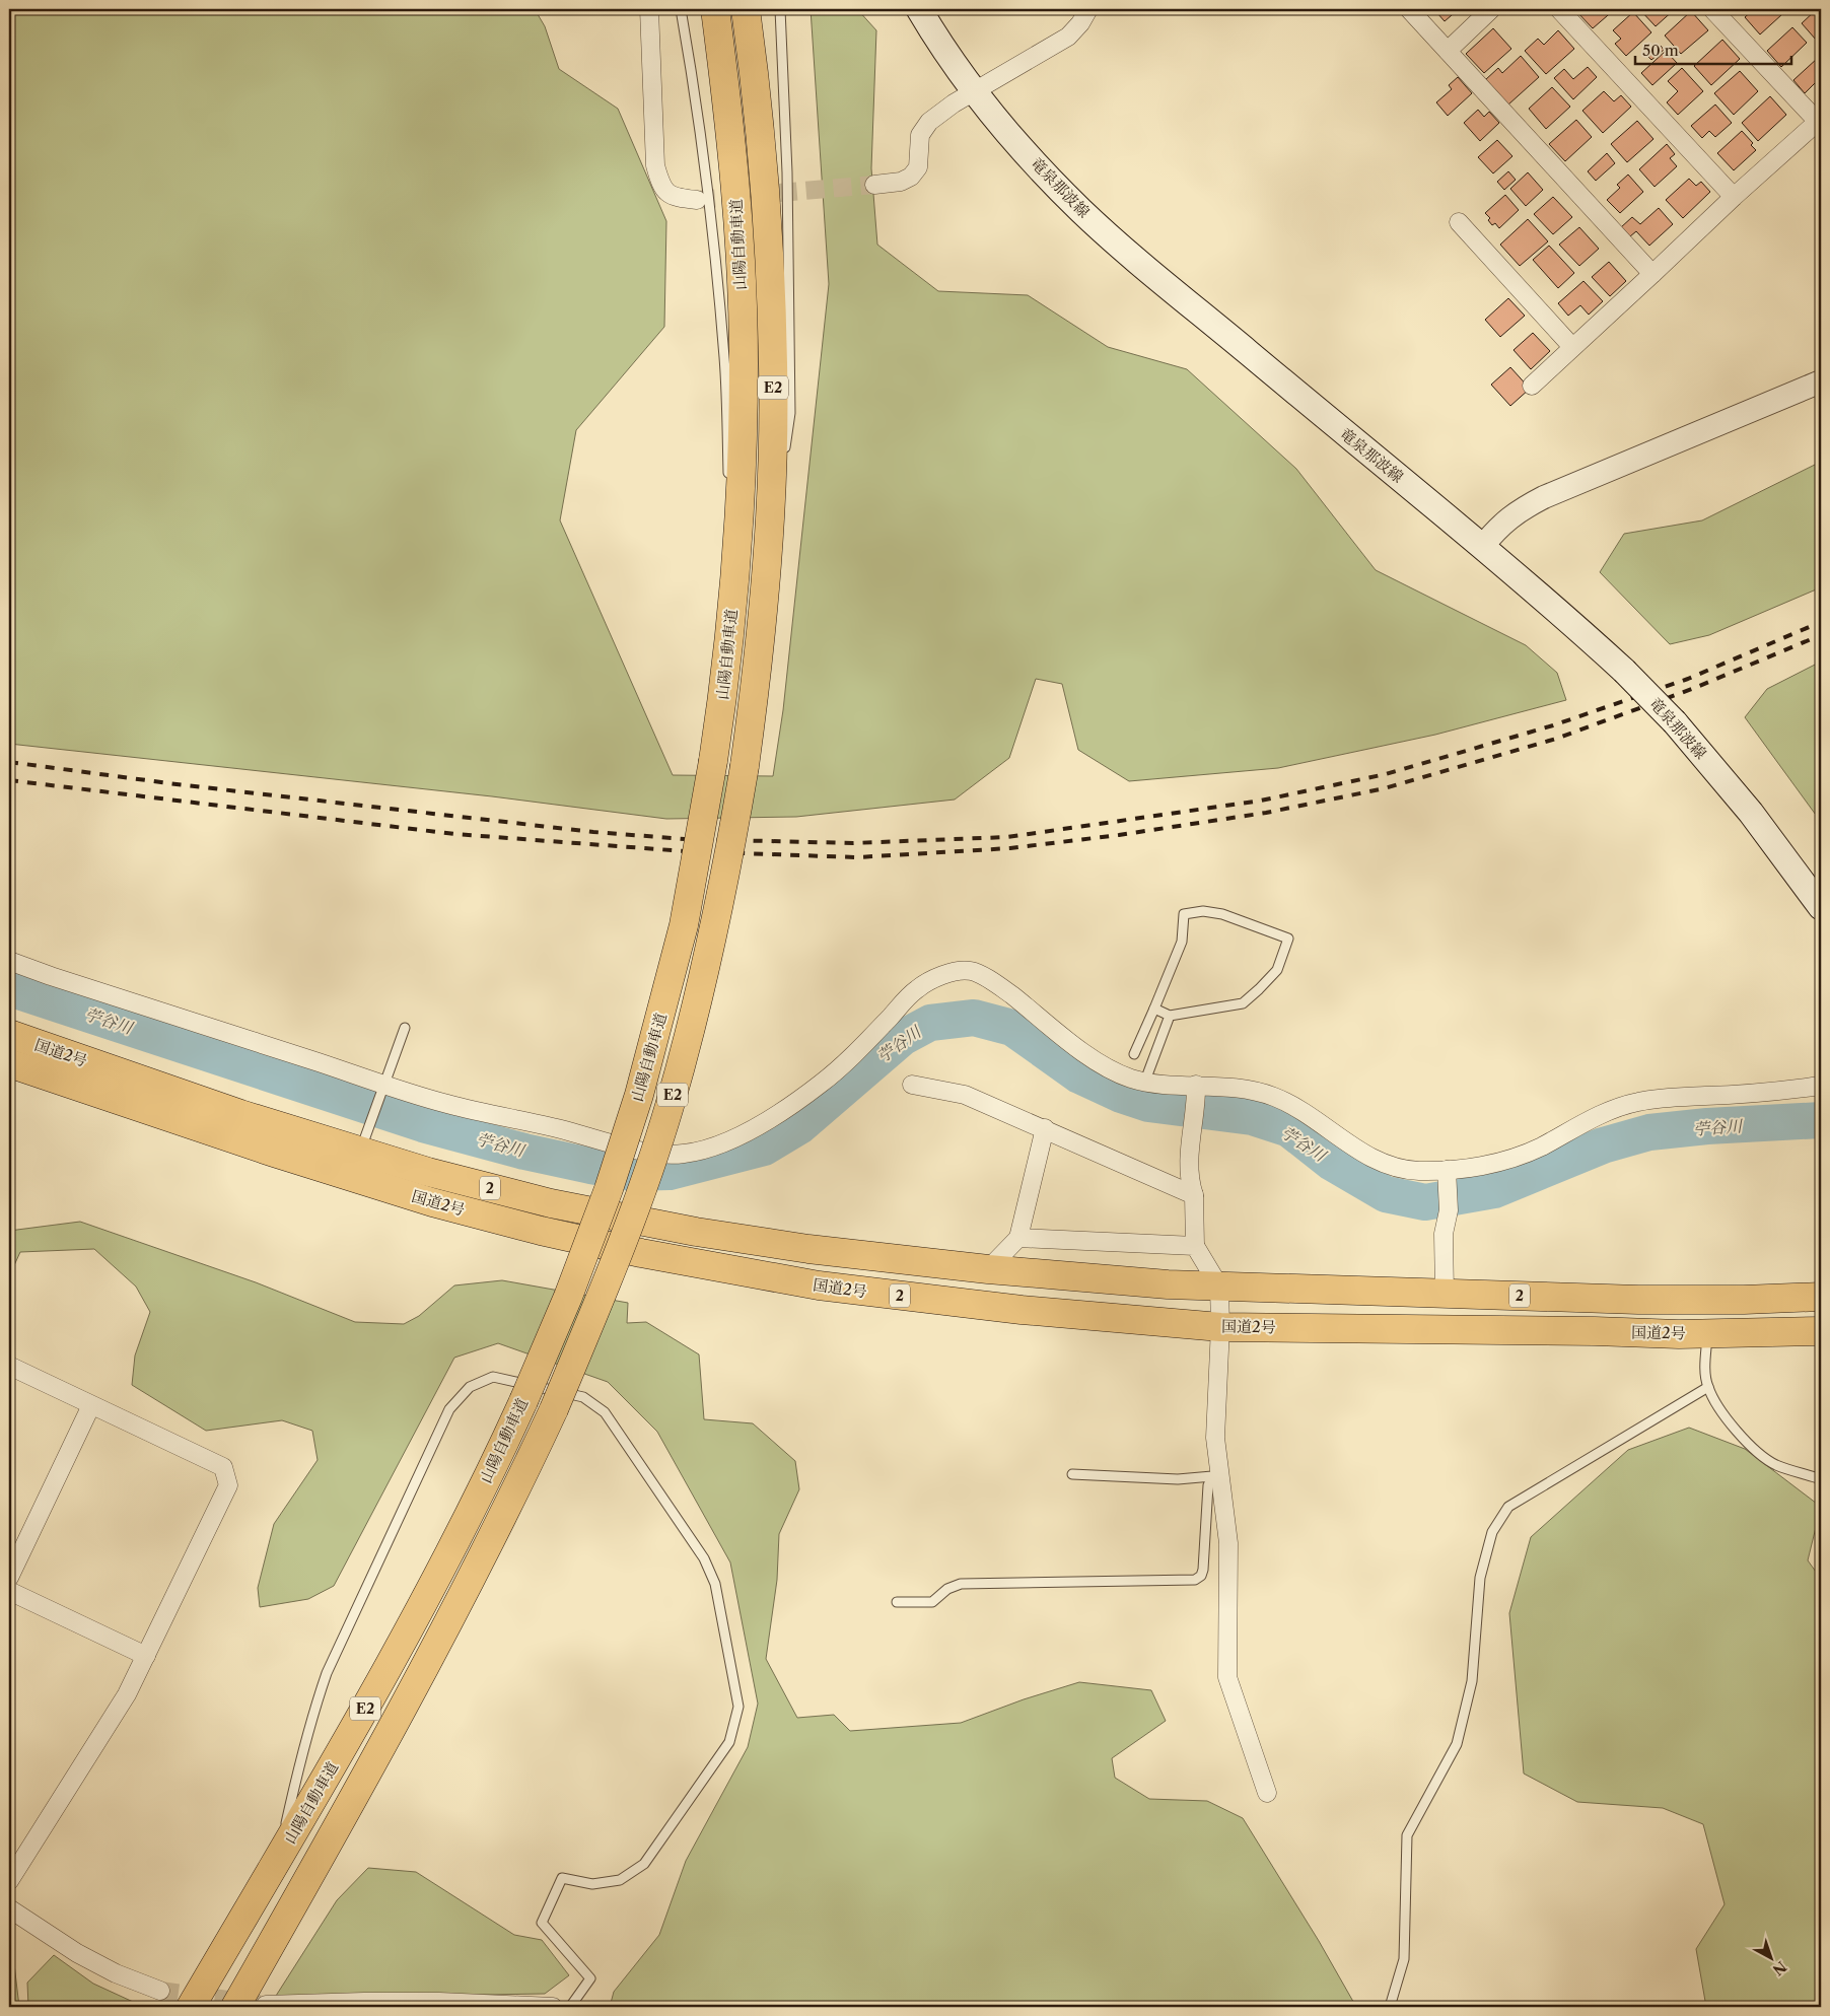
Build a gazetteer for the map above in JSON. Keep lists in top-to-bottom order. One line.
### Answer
{"streets":{"highway":["山陽自動車道","E2","国道2号","2"],"main road":["竜泉那波線"]},"water":["苧谷川"],"scale_bar":"50 m","north":"bottom right"}
